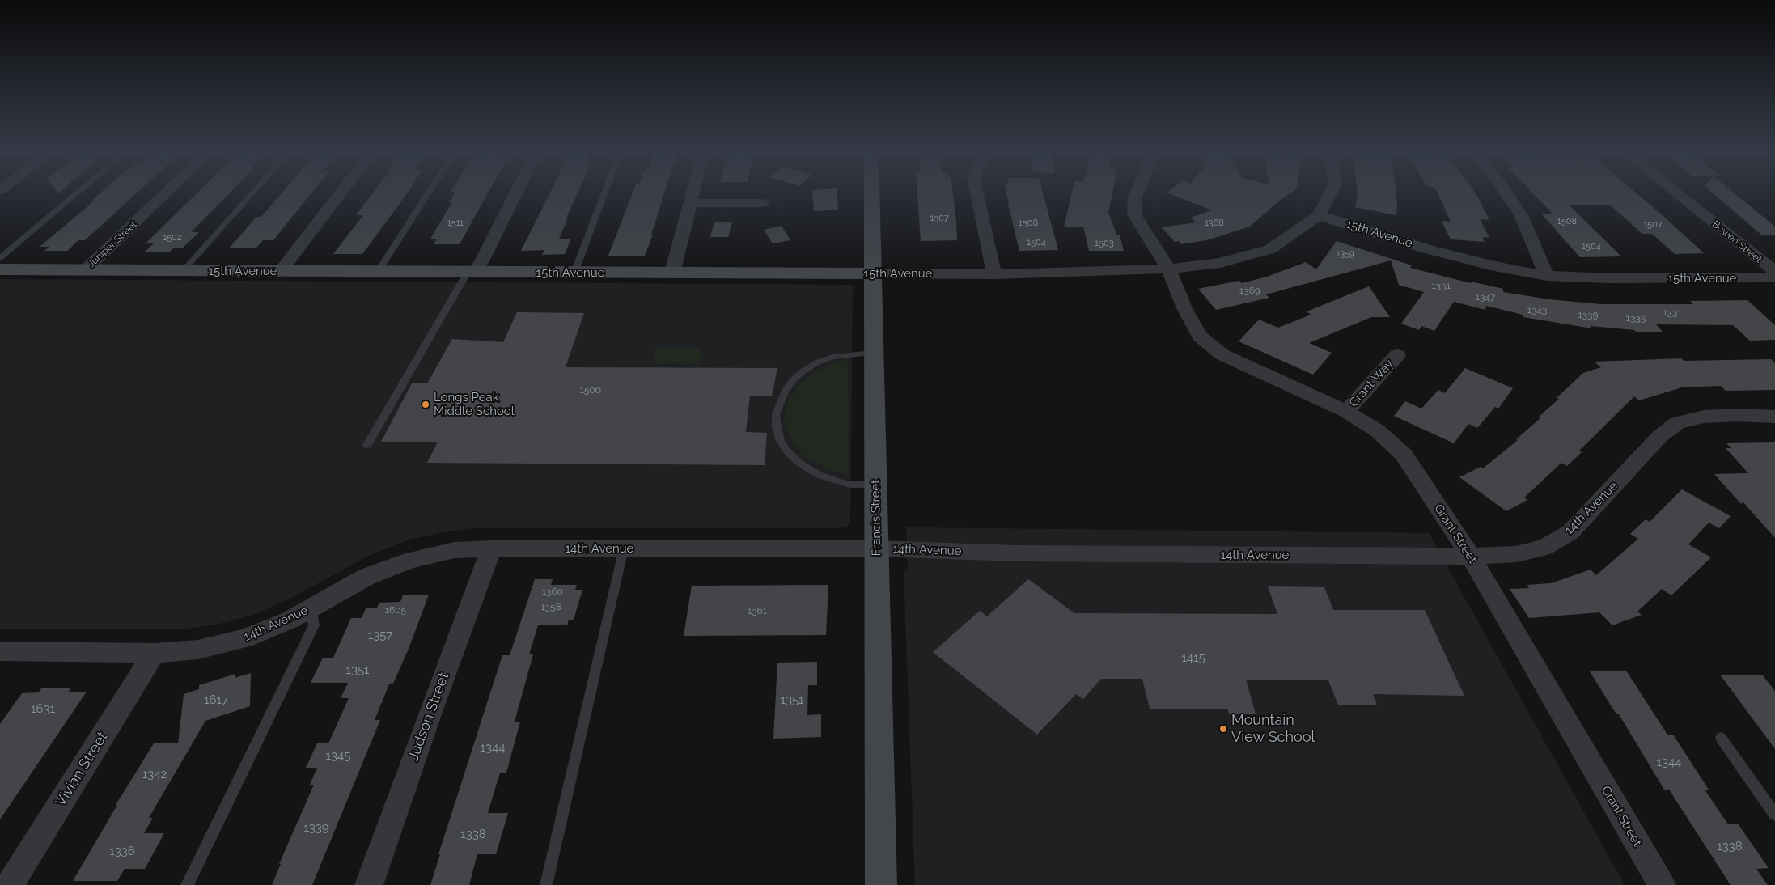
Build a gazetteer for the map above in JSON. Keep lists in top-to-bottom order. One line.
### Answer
{"streets":{"street":["15th Avenue","Bowen Street","Juniper Street","Grant Way","14th Avenue","Francis Street","Grant Street","Judson Street","Vivian Street"]},"crossings":[["15th Avenue","Juniper Street"],["15th Avenue","Francis Street"],["15th Avenue","Grant Street"],["Grant Way","Grant Street"],["14th Avenue","Francis Street"],["14th Avenue","Grant Street"],["14th Avenue","Judson Street"],["14th Avenue","Vivian Street"]],"places":["Longs Peak Middle School","Mountain View School"],"house_numbers":["1507","1508","1511","1508","1368","1507","1502","1504","1503","1504","1359","1351","1369","1347","1343","1331","1339","1335","1500","1360","1358","1605","1361","1357","1415","1351","1617","1351","1631","1344","1345","1344","1342","1339","1338","1338","1336"]}
